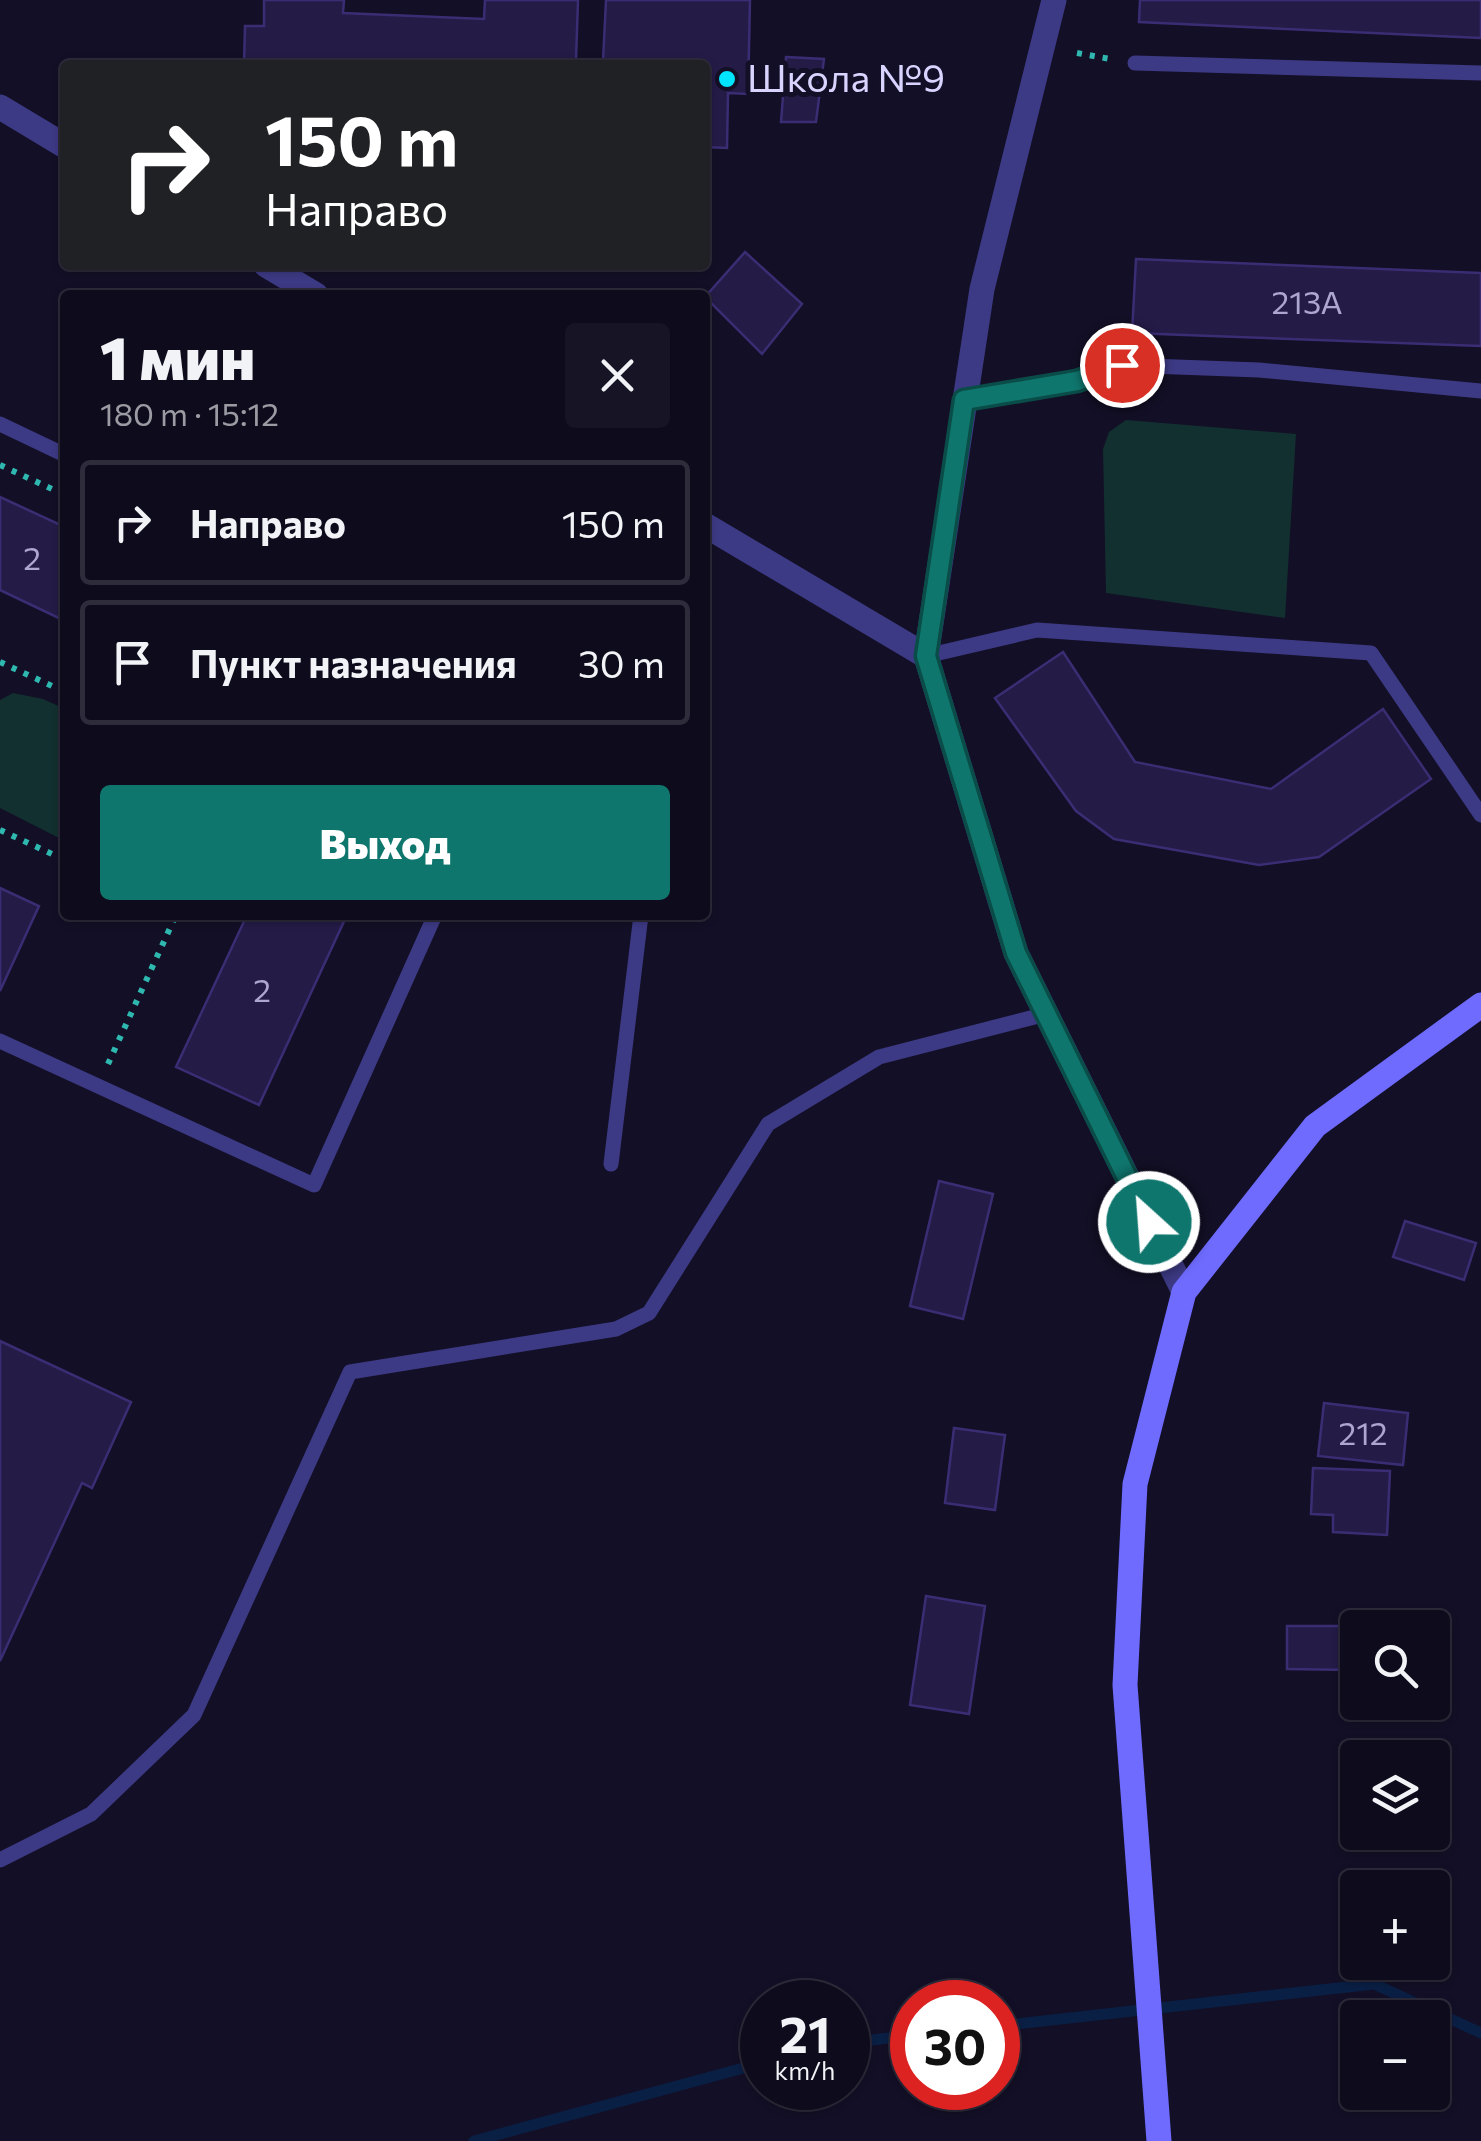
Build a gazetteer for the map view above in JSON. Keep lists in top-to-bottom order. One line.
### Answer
{"places":["Школа №9"],"house_numbers":["213А","2","2","212"],"page":{"turn":["150 m","Направо"],"heading":["1 мин","180 m · 15:12"],"list":[{"name":"Направо","value":"150 m"},{"name":"Пункт назначения","value":"30 m"}],"buttons":"Выход","map_buttons":["+","−"],"speed":"21 km/h","limit":"30"}}
